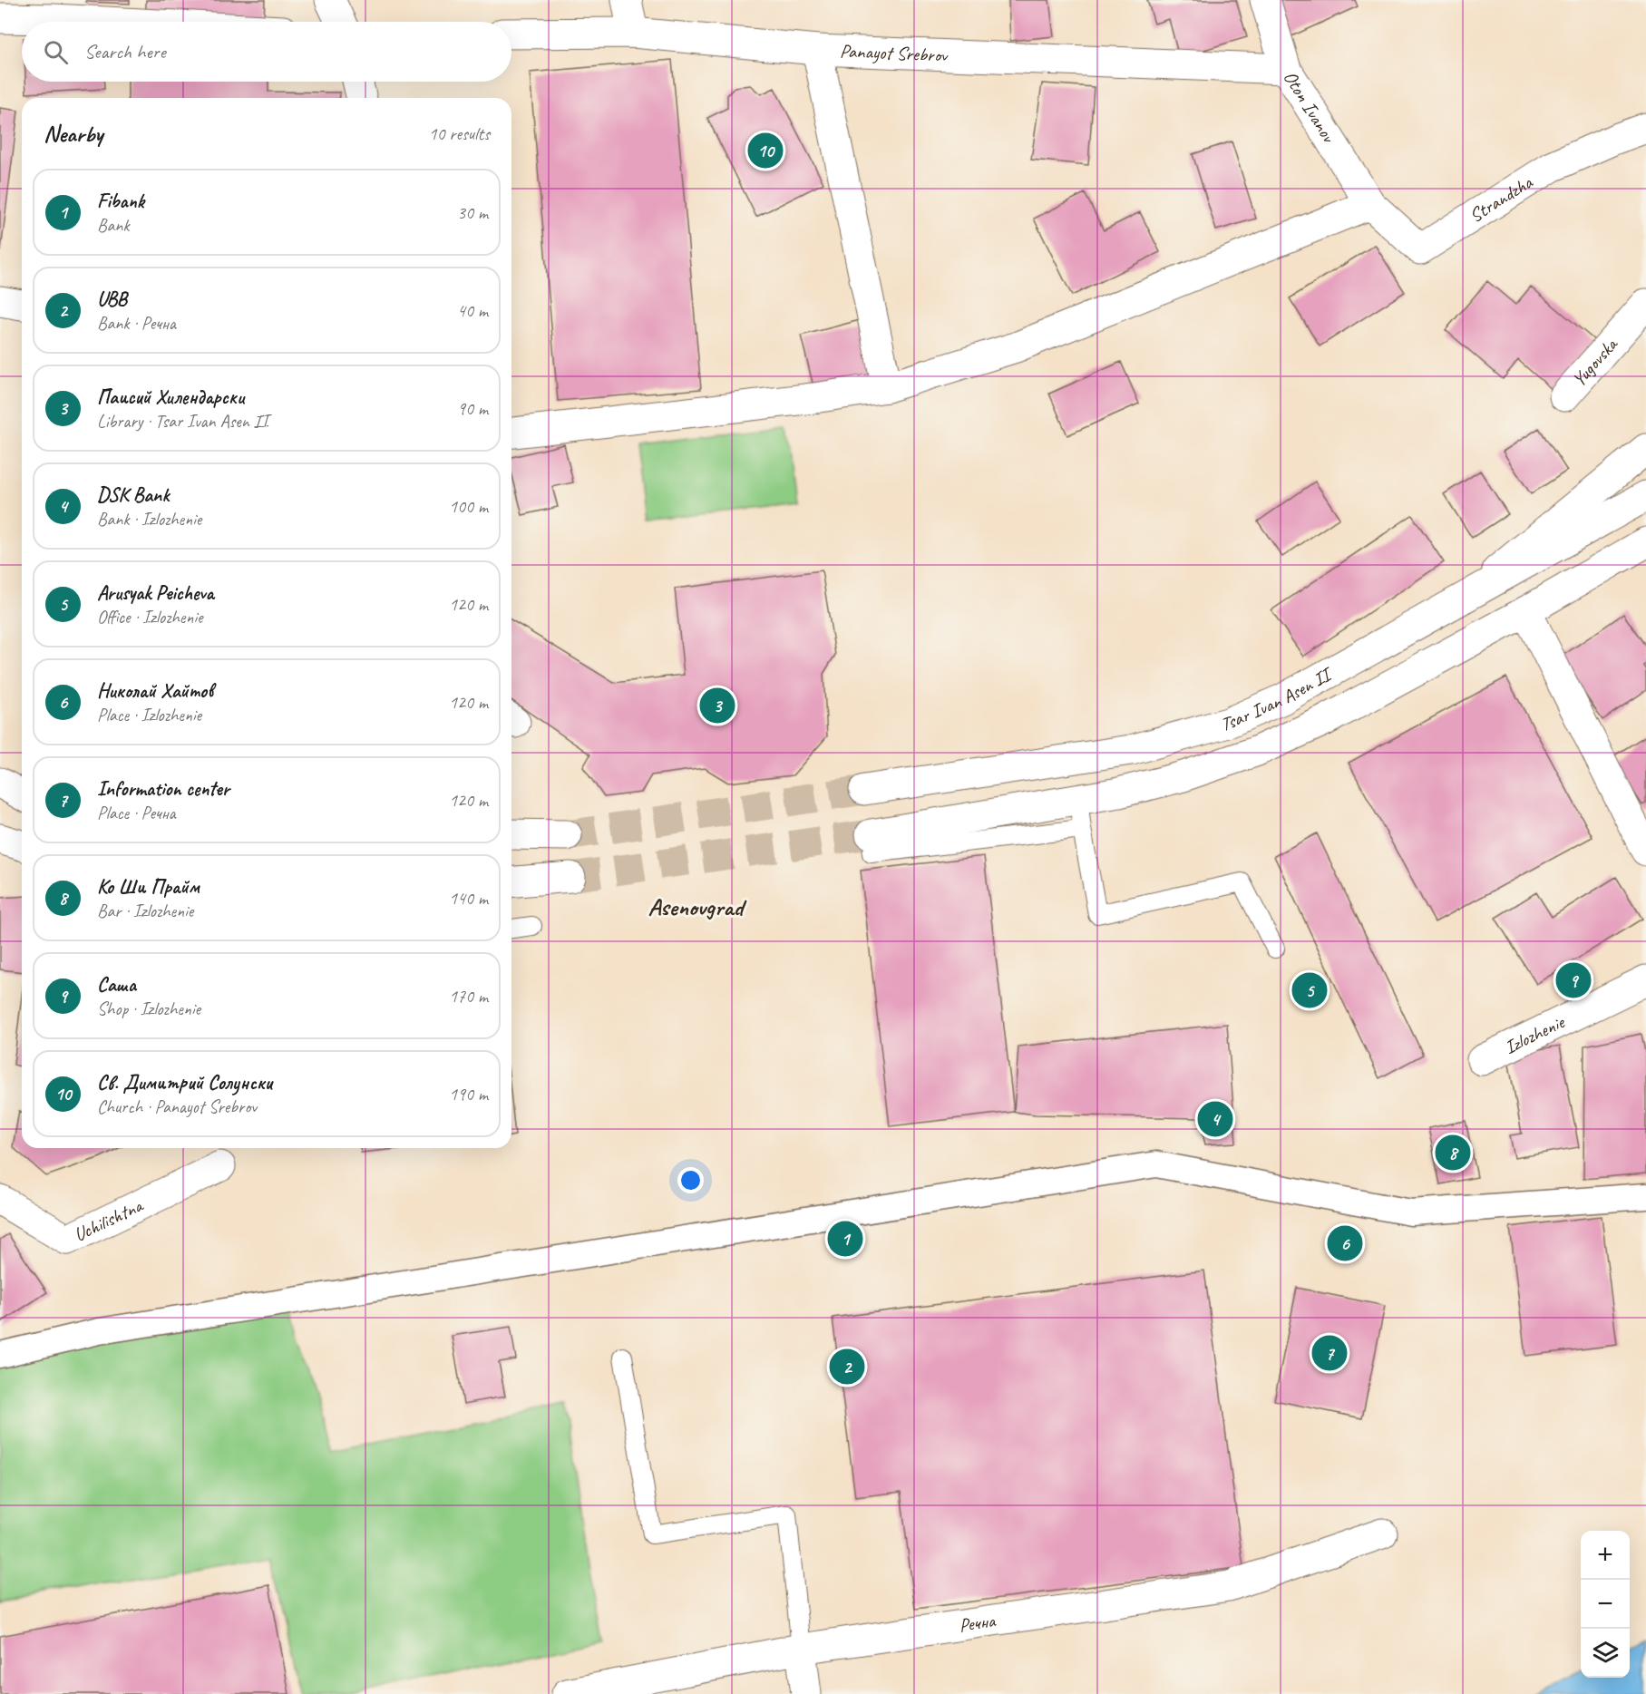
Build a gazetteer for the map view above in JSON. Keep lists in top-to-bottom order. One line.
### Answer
{"streets":{"street":["Panayot Srebrov","Oton Ivanov","Strandzha","Yugovska","Tsar Ivan Asen II","Izlozhenie","Uchilishtna","Речна"]},"crossings":[["Panayot Srebrov","Oton Ivanov"],["Oton Ivanov","Strandzha"]],"districts":["Asenovgrad"],"page":{"search":"Search here","heading":["Nearby","10 results"],"pins":["10","3","9","5","4","8","1","6","7","2"],"list":[{"mark":"1","name":"Fibank","note":"Bank","value":"30 m"},{"mark":"2","name":"UBB","note":"Bank · Речна","value":"40 m"},{"mark":"3","name":"Паисий Хилендарски","note":"Library · Tsar Ivan Asen II","value":"90 m"},{"mark":"4","name":"DSK Bank","note":"Bank · Izlozhenie","value":"100 m"},{"mark":"5","name":"Arusyak Peicheva","note":"Office · Izlozhenie","value":"120 m"},{"mark":"6","name":"Николай Хайтов","note":"Place · Izlozhenie","value":"120 m"},{"mark":"7","name":"Information center","note":"Place · Речна","value":"120 m"},{"mark":"8","name":"Ко Ши Прайм","note":"Bar · Izlozhenie","value":"140 m"},{"mark":"9","name":"Саша","note":"Shop · Izlozhenie","value":"170 m"},{"mark":"10","name":"Св. Димитрий Солунски","note":"Church · Panayot Srebrov","value":"190 m"}],"map_buttons":["+","−"]}}
